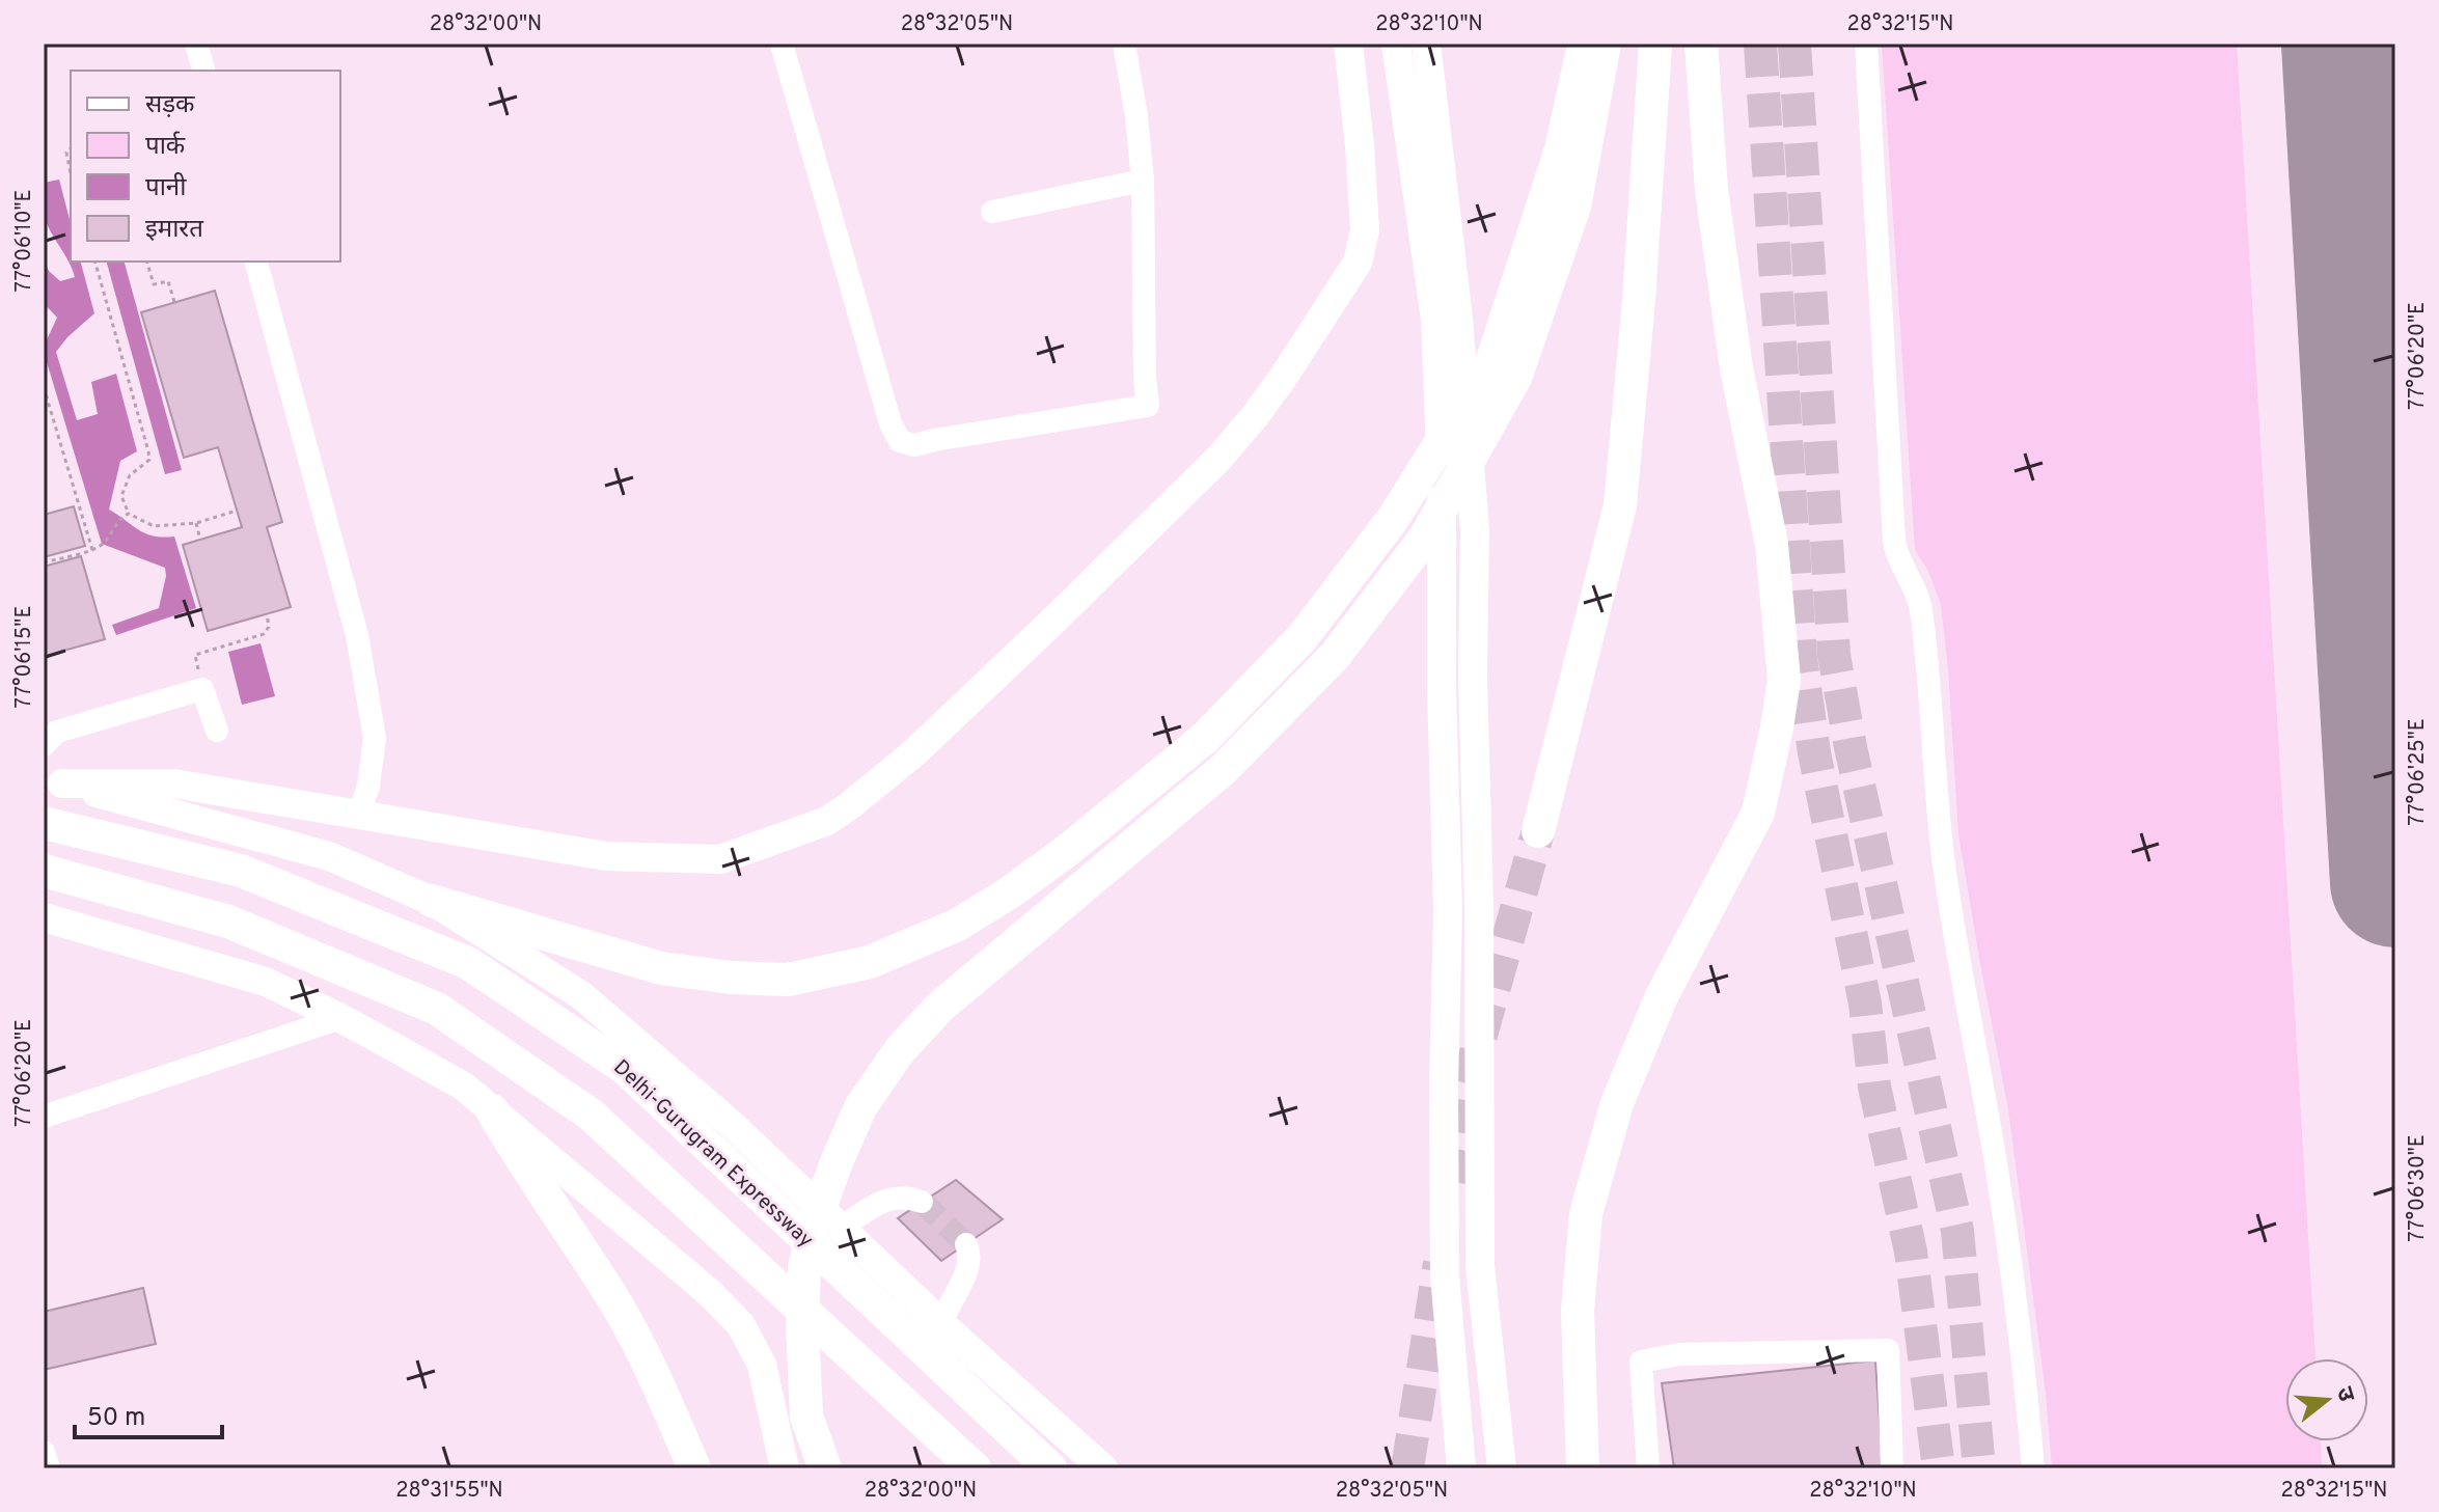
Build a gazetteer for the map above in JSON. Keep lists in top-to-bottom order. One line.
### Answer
{"streets":{"highway":["Delhi-Gurugram Expressway"]},"legend":["सड़क","पार्क","पानी","इमारत"],"scale_bar":"50 m","north":"right","coordinates":["28°32'00\"N","28°32'05\"N","28°32'10\"N","28°32'15\"N","77°06'10\"E","77°06'20\"E","77°06'15\"E","77°06'25\"E","77°06'30\"E","28°31'55\"N"]}
